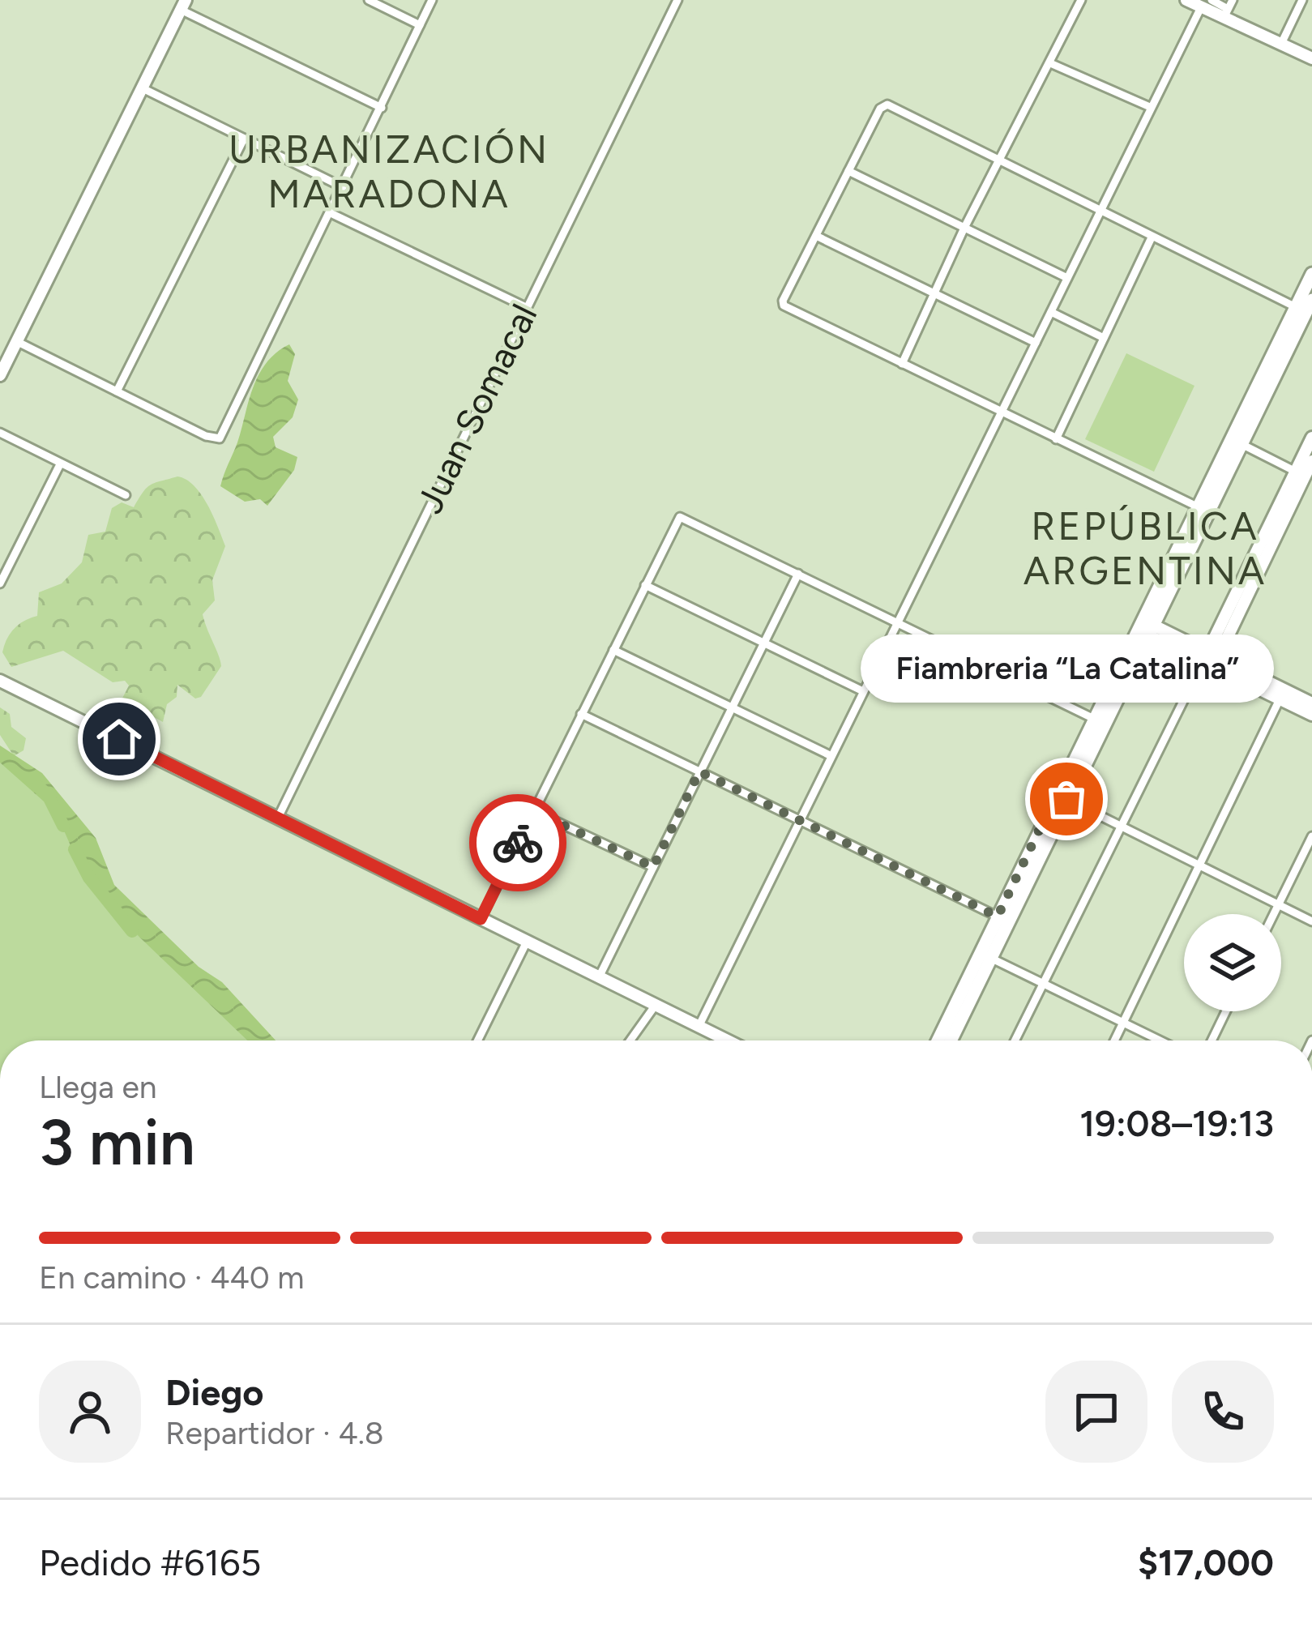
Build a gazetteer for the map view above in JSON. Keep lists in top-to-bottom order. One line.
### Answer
{"streets":{"street":["Juan Somacal"]},"districts":["URBANIZACIÓN MARADONA","REPÚBLICA ARGENTINA"],"places":["Fiambreria “La Catalina”"],"page":{"bubble":"Fiambreria “La Catalina”","heading":["3 min","Llega en","19:08–19:13"],"panel":["Diego","Repartidor · 4.8","Pedido #6165","$17,000"],"bar":"En camino · 440 m"}}
